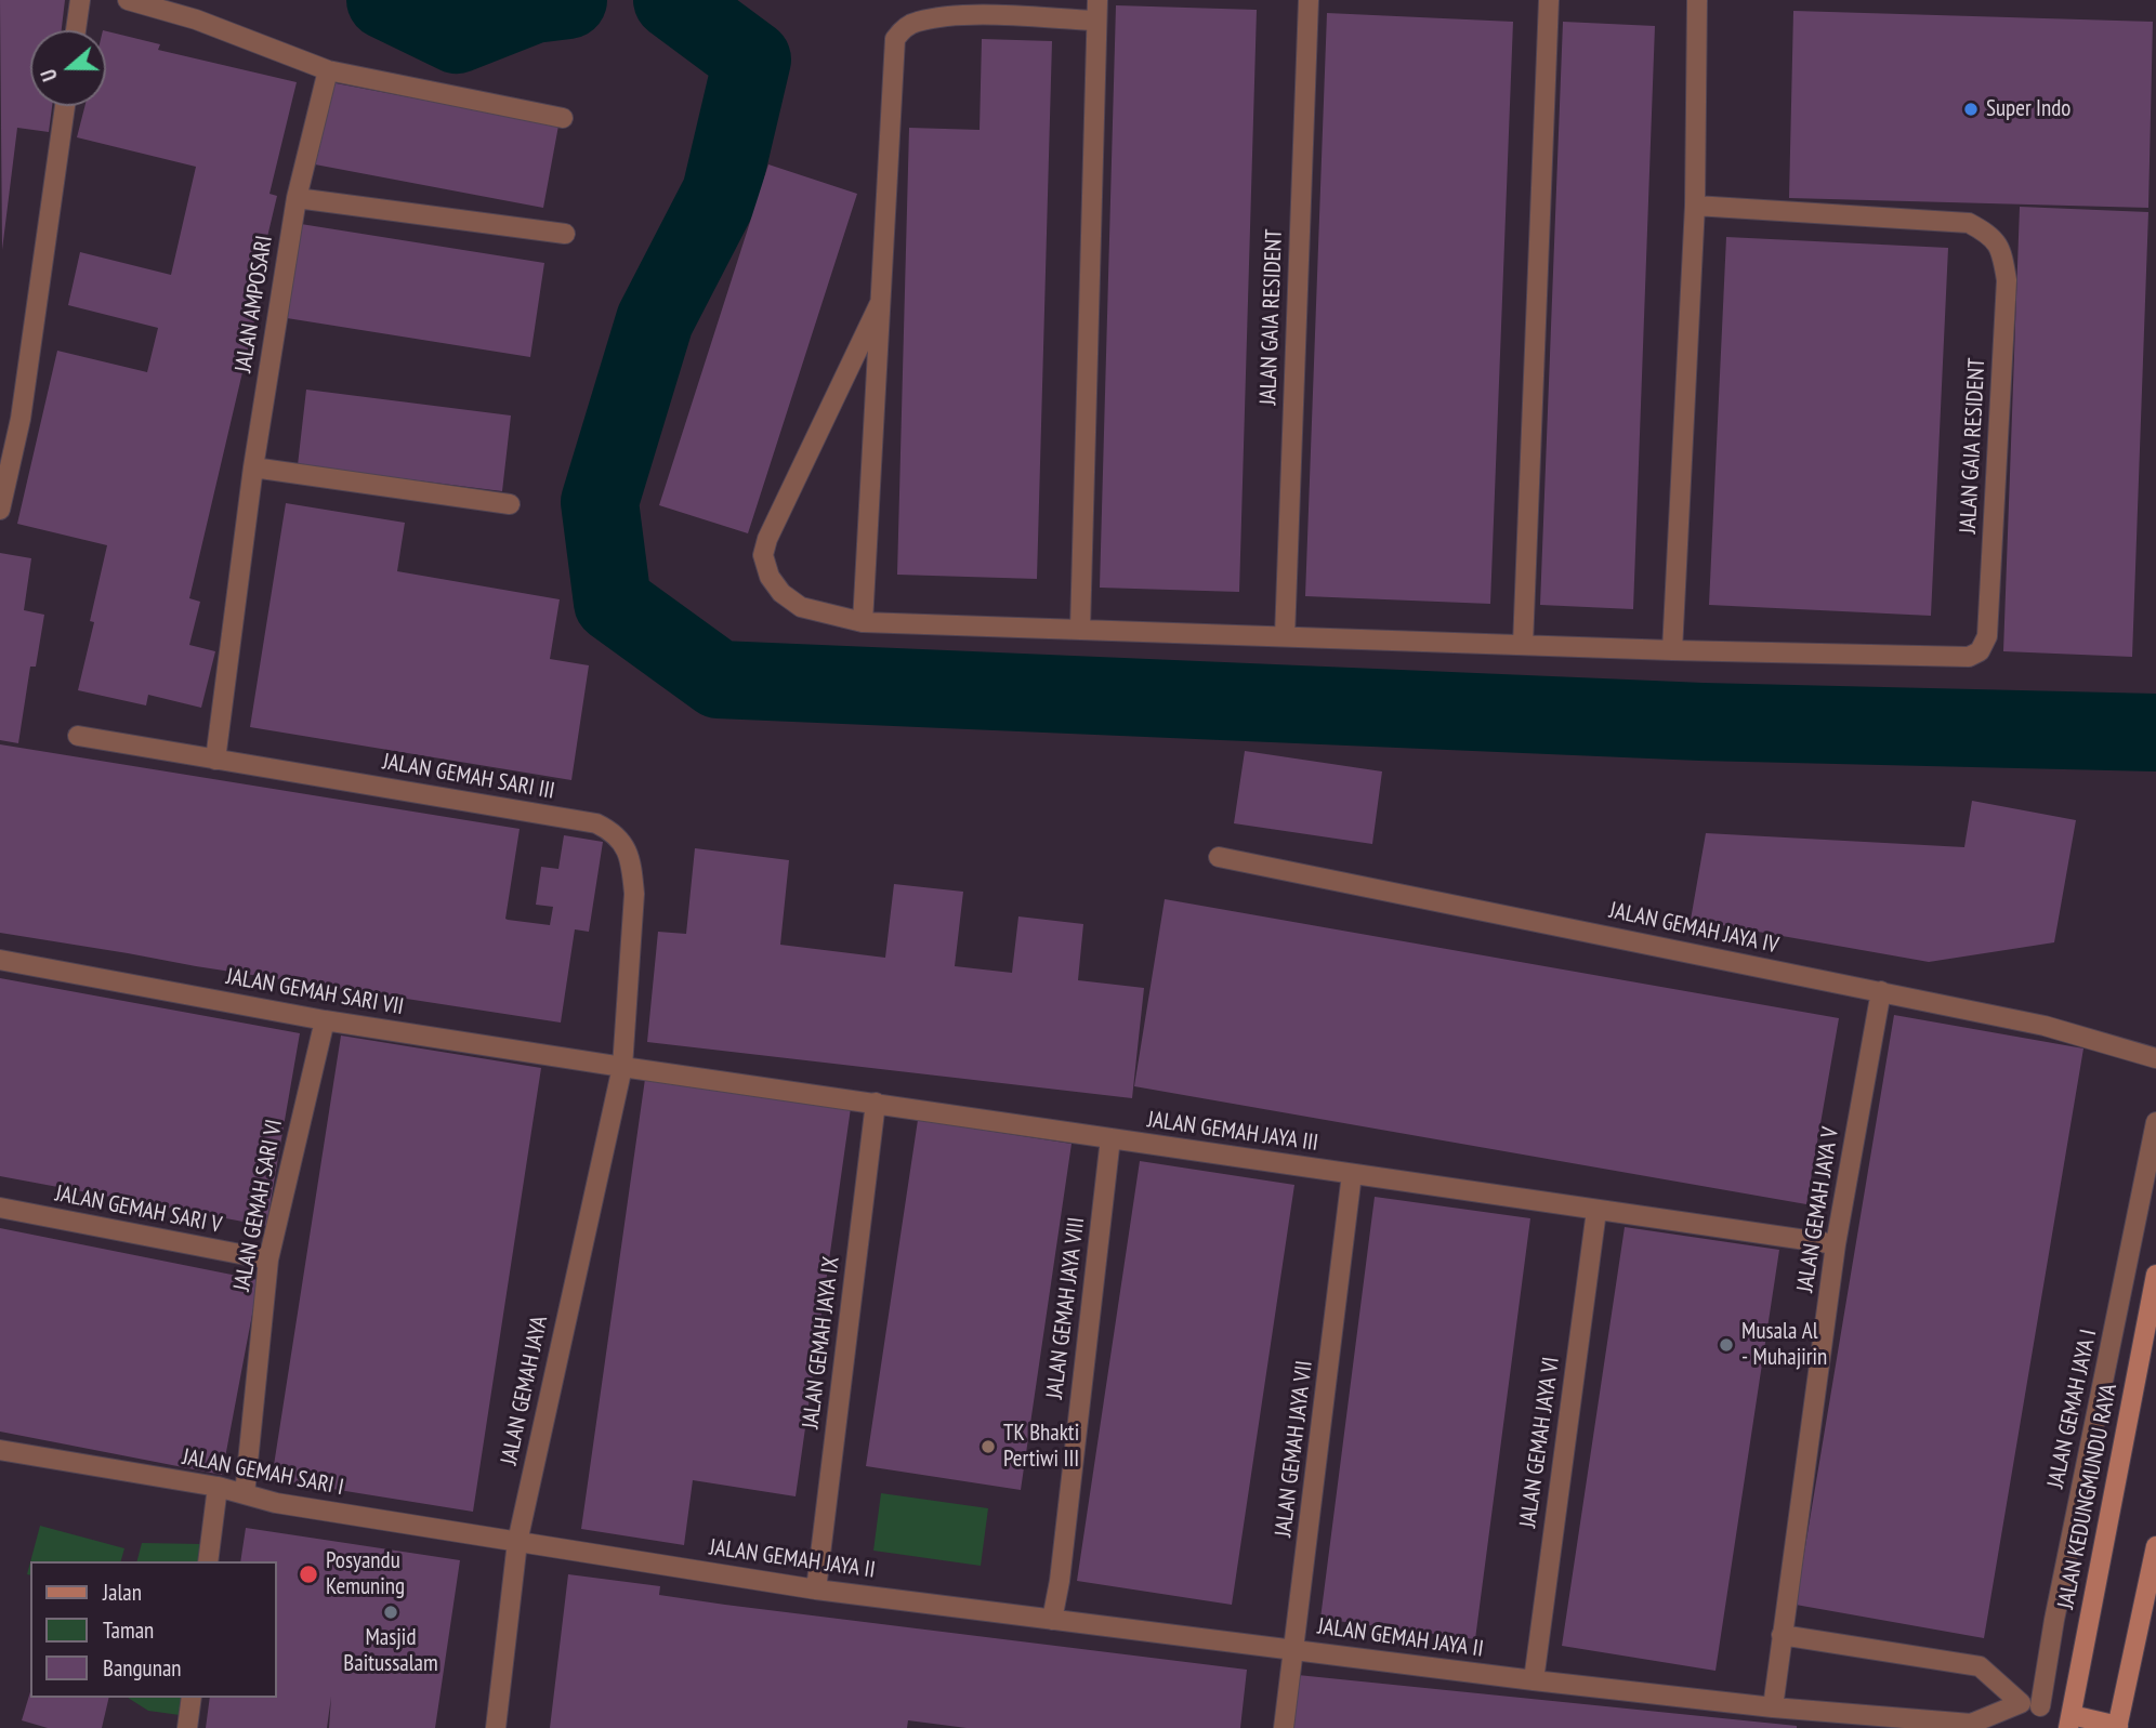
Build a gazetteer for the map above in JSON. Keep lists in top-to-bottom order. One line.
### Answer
{"streets":{"main road":["JALAN KEDUNGMUNDU RAYA"],"street":["JALAN AMPOSARI","JALAN GAIA RESIDENT","JALAN GEMAH SARI III","JALAN GEMAH JAYA IV","JALAN GEMAH SARI VII","JALAN GEMAH JAYA III","JALAN GEMAH SARI VI","JALAN GEMAH SARI V","JALAN GEMAH JAYA V","JALAN GEMAH JAYA VIII","JALAN GEMAH JAYA IX","JALAN GEMAH JAYA","JALAN GEMAH JAYA I","JALAN GEMAH JAYA VI","JALAN GEMAH JAYA VII","JALAN GEMAH SARI I","JALAN GEMAH JAYA II"]},"crossings":[["JALAN AMPOSARI","JALAN GEMAH SARI III"],["JALAN GEMAH SARI III","JALAN GEMAH SARI VII"],["JALAN GEMAH SARI III","JALAN GEMAH JAYA III"],["JALAN GEMAH SARI III","JALAN GEMAH JAYA"],["JALAN GEMAH JAYA IV","JALAN GEMAH JAYA V"],["JALAN GEMAH SARI VII","JALAN GEMAH JAYA III"],["JALAN GEMAH SARI VII","JALAN GEMAH SARI VI"],["JALAN GEMAH SARI VII","JALAN GEMAH JAYA"],["JALAN GEMAH JAYA III","JALAN GEMAH JAYA V"],["JALAN GEMAH JAYA III","JALAN GEMAH JAYA VIII"],["JALAN GEMAH JAYA III","JALAN GEMAH JAYA IX"],["JALAN GEMAH JAYA III","JALAN GEMAH JAYA"],["JALAN GEMAH JAYA III","JALAN GEMAH JAYA VI"],["JALAN GEMAH JAYA III","JALAN GEMAH JAYA VII"],["JALAN GEMAH SARI VI","JALAN GEMAH SARI V"],["JALAN GEMAH SARI VI","JALAN GEMAH SARI I"],["JALAN GEMAH JAYA V","JALAN GEMAH JAYA II"],["JALAN GEMAH JAYA VIII","JALAN GEMAH JAYA II"],["JALAN GEMAH JAYA IX","JALAN GEMAH JAYA II"],["JALAN GEMAH JAYA","JALAN GEMAH SARI I"],["JALAN GEMAH JAYA","JALAN GEMAH JAYA II"],["JALAN GEMAH JAYA I","JALAN GEMAH JAYA II"],["JALAN GEMAH JAYA VI","JALAN GEMAH JAYA II"],["JALAN GEMAH JAYA VII","JALAN GEMAH JAYA II"],["JALAN GEMAH SARI I","JALAN GEMAH JAYA II"]],"places":["Super Indo","Musala Al - Muhajirin","TK Bhakti Pertiwi III","Posyandu Kemuning","Masjid Baitussalam"],"legend":["Jalan","Taman","Bangunan"],"north":"left"}
